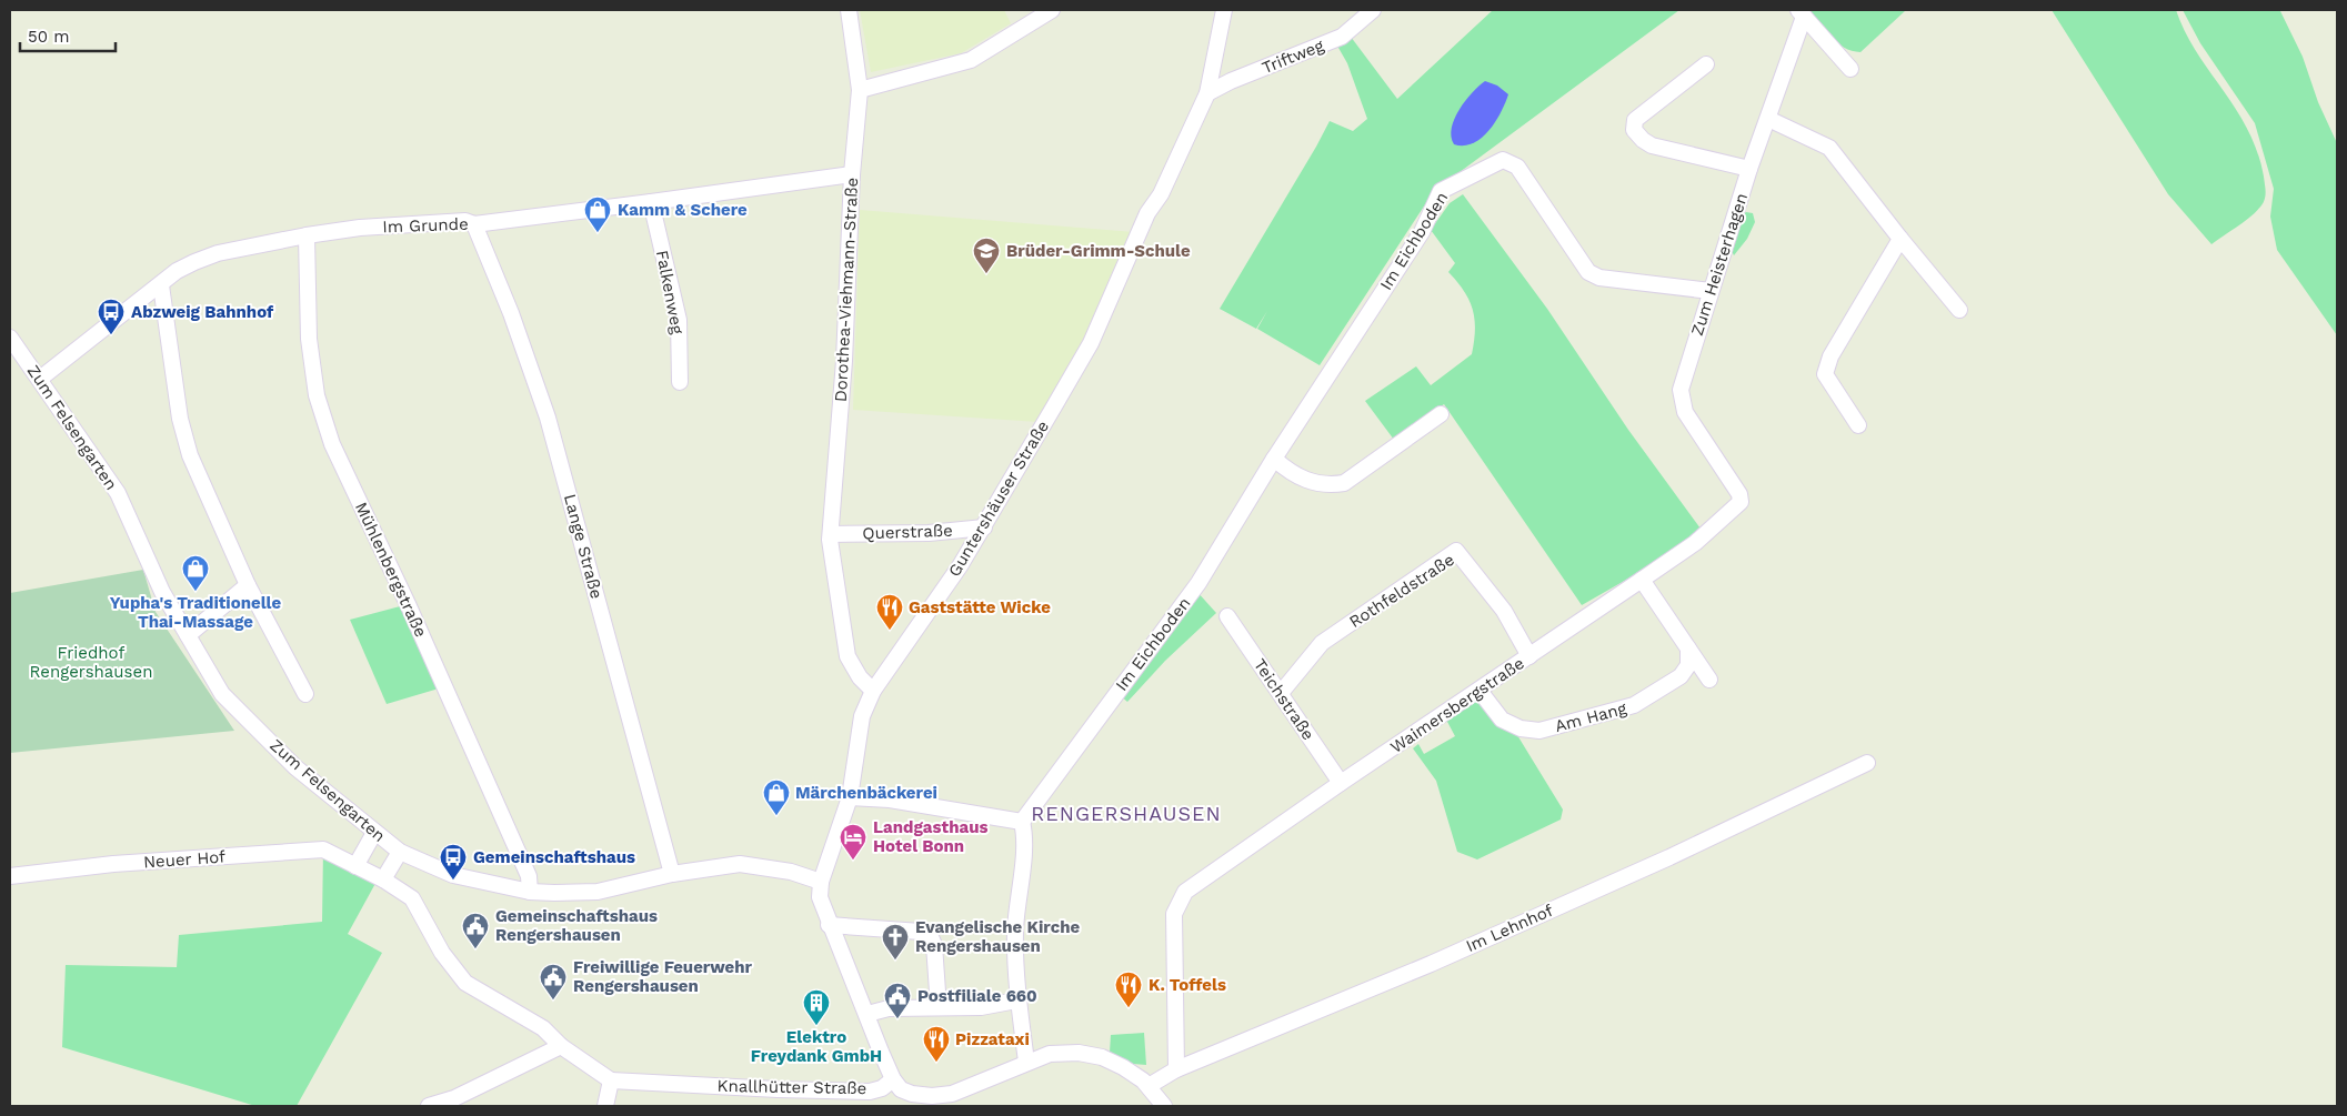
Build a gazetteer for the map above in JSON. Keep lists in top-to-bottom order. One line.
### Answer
{"streets":{"street":["Triftweg","Im Grunde","Im Eichboden","Zum Heisterhagen","Dorothea-Viehmann-Straße","Falkenweg","Zum Felsengarten","Guntershäuser Straße","Querstraße","Lange Straße","Mühlenbergstraße","Rothfeldstraße","Teichstraße","Waimersbergstraße","Am Hang","Neuer Hof","Im Lehnhof","Knallhütter Straße"]},"crossings":[["Triftweg","Guntershäuser Straße"],["Im Grunde","Dorothea-Viehmann-Straße"],["Im Grunde","Falkenweg"],["Im Grunde","Zum Felsengarten"],["Im Grunde","Lange Straße"],["Im Grunde","Mühlenbergstraße"],["Im Eichboden","Zum Heisterhagen"],["Zum Heisterhagen","Waimersbergstraße"],["Dorothea-Viehmann-Straße","Guntershäuser Straße"],["Dorothea-Viehmann-Straße","Querstraße"],["Zum Felsengarten","Guntershäuser Straße"],["Zum Felsengarten","Lange Straße"],["Zum Felsengarten","Mühlenbergstraße"],["Guntershäuser Straße","Querstraße"],["Guntershäuser Straße","Knallhütter Straße"],["Rothfeldstraße","Teichstraße"],["Rothfeldstraße","Waimersbergstraße"],["Teichstraße","Waimersbergstraße"],["Waimersbergstraße","Am Hang"],["Waimersbergstraße","Im Lehnhof"],["Neuer Hof","Knallhütter Straße"]],"districts":["RENGERSHAUSEN"],"parks":["Friedhof Rengershausen"],"places":{"shop":["Kamm & Schere","Yupha's Traditionelle Thai-Massage","Märchenbäckerei"],"school or university":["Brüder-Grimm-Schule"],"bus stop":["Abzweig Bahnhof","Gemeinschaftshaus"],"restaurant":["Gaststätte Wicke","K. Toffels","Pizzataxi"],"hotel":["Landgasthaus Hotel Bonn"],"public building":["Gemeinschaftshaus Rengershausen","Freiwillige Feuerwehr Rengershausen","Postfiliale 660"],"church":["Evangelische Kirche Rengershausen"],"building":["Elektro Freydank GmbH"]},"scale_bar":"50 m"}
